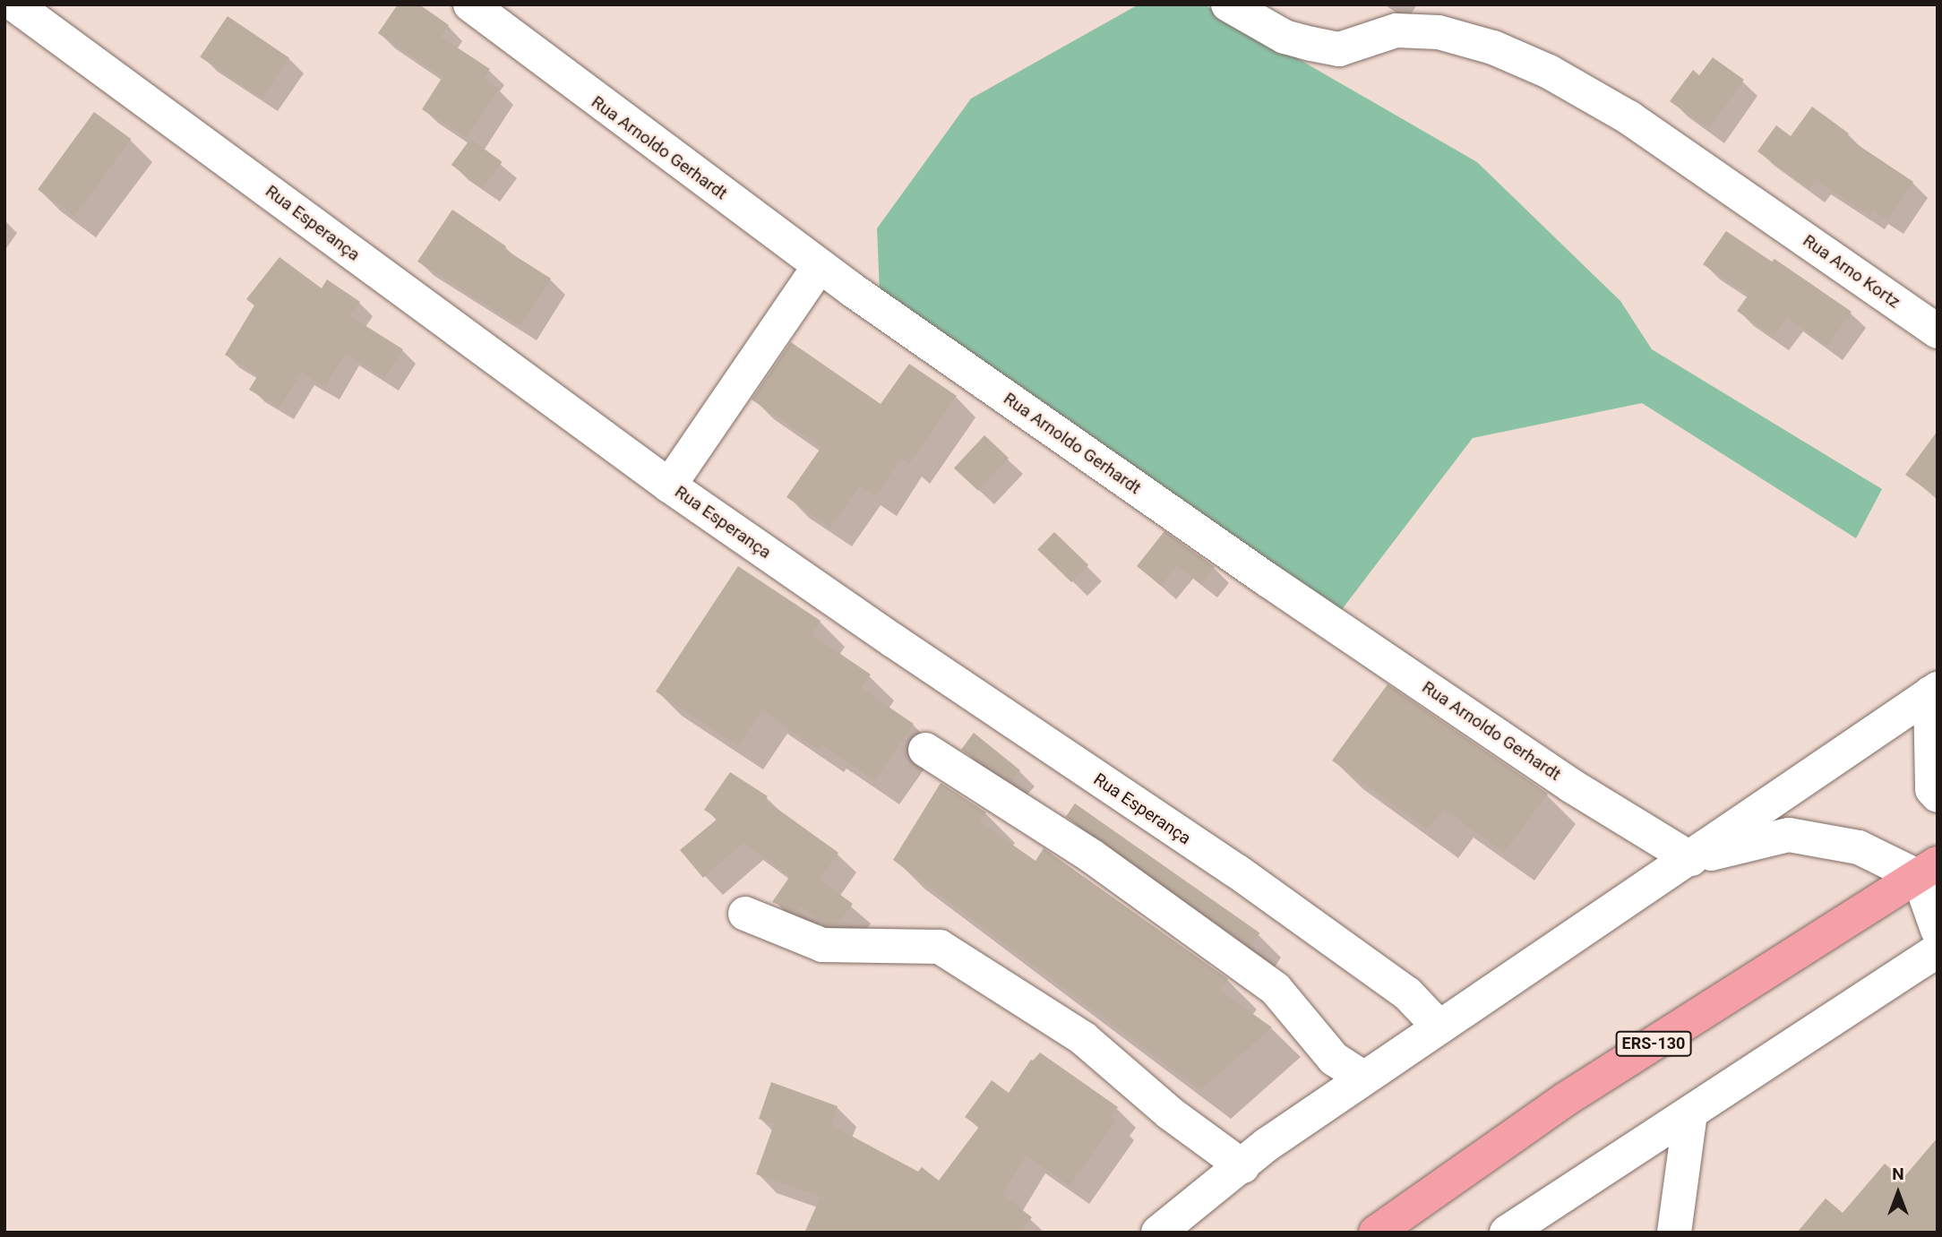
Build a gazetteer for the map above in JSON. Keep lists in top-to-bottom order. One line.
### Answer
{"streets":{"main road":["ERS-130"],"street":["Rua Arnoldo Gerhardt","Rua Esperança","Rua Arno Kortz"]},"north":"top"}
